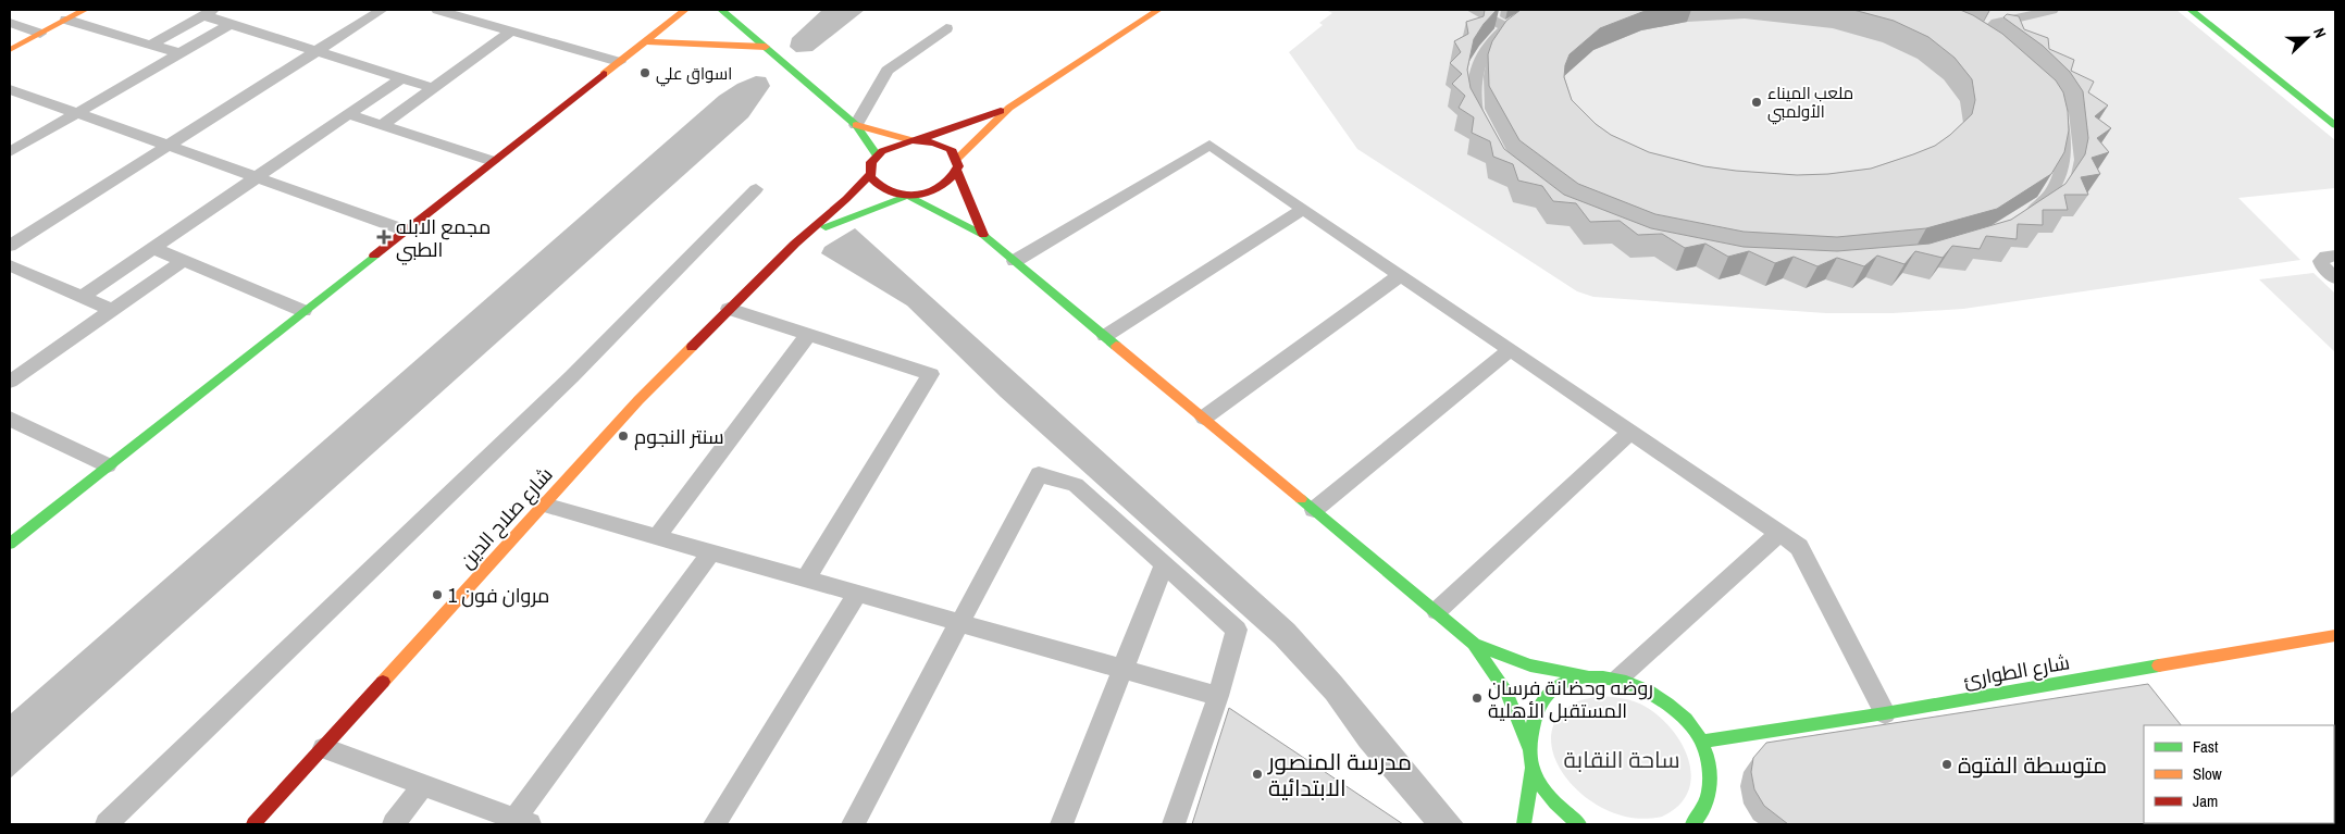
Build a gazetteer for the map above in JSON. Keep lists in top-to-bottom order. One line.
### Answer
{"streets":{"street":["شارع صلاح الدين","شارع الطوارئ"]},"parks":["ساحة النقابة"],"places":{"other":["اسواق علي","ملعب الميناء الأولمبي","سنتر النجوم","مروان فون 1","روضه وحضانة فرسان المستقبل الأهلية","متوسطة الفتوة","مدرسة المنصور الابتدائية"],"health":["مجمع الابله الطبي"]},"legend":["Fast","Slow","Jam"],"north":"right"}
